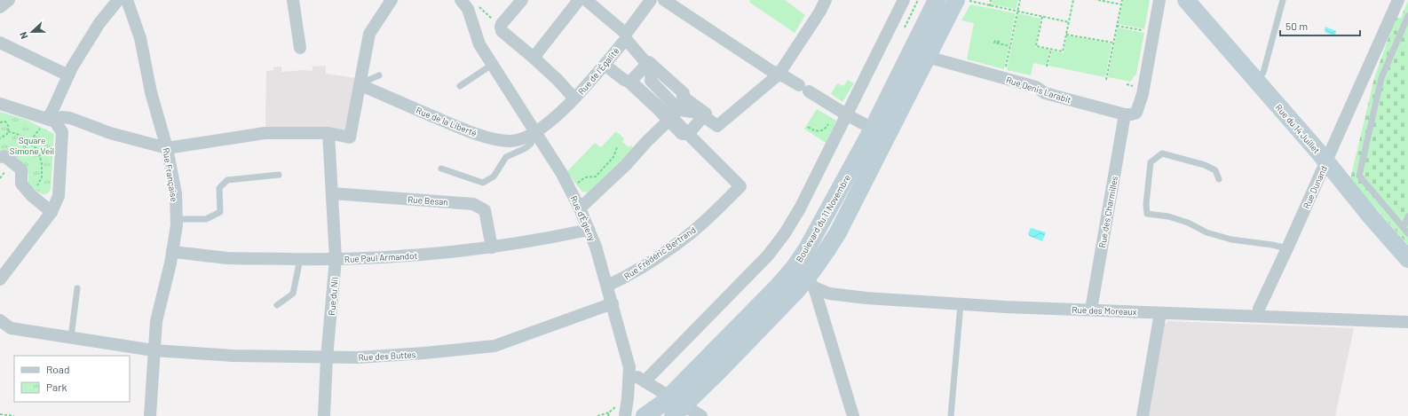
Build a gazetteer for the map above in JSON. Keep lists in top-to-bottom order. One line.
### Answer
{"streets":{"main road":["Rue du 14 Juillet","Boulevard du 11 Novembre"],"street":["Rue de l'Égalité","Rue Denis Larabit","Rue de la Liberté","Rue Française","Rue Dunand","Rue Besan","Rue des Charmilles","Rue d'Égleny","Rue Frédéric Bertrand","Rue Paul Armandot","Rue du Nil","Rue des Moreaux","Rue des Buttes"]},"crossings":[["Rue de l'Égalité","Rue de la Liberté"],["Rue de l'Égalité","Rue d'Égleny"],["Rue Denis Larabit","Rue des Charmilles"],["Rue Denis Larabit","Boulevard du 11 Novembre"],["Rue de la Liberté","Rue d'Égleny"],["Rue du 14 Juillet","Rue Dunand"],["Rue Française","Rue Paul Armandot"],["Rue Française","Rue des Buttes"],["Rue Dunand","Rue des Moreaux"],["Rue Besan","Rue Paul Armandot"],["Rue Besan","Rue du Nil"],["Rue des Charmilles","Rue des Moreaux"],["Rue d'Égleny","Rue Frédéric Bertrand"],["Rue d'Égleny","Rue Paul Armandot"],["Rue d'Égleny","Rue des Buttes"],["Boulevard du 11 Novembre","Rue des Moreaux"],["Rue Paul Armandot","Rue du Nil"],["Rue du Nil","Rue des Buttes"]],"parks":["Square Simone Veil"],"legend":["Road","Park"],"scale_bar":"50 m","north":"left"}
